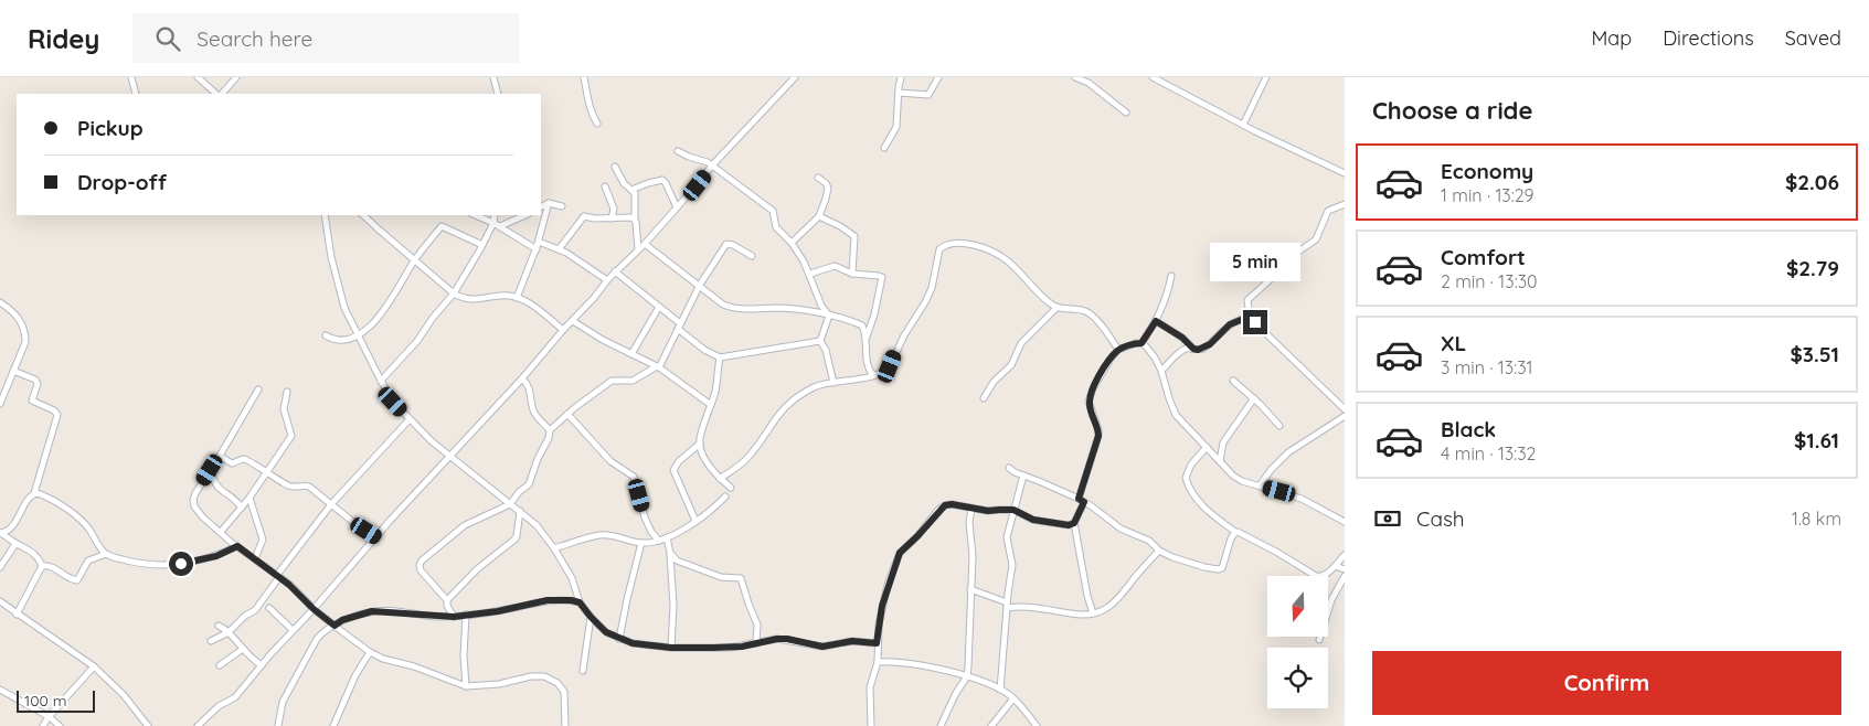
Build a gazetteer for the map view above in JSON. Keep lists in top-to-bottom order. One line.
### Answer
{"scale_bar":"100 m","north":"bottom","page":{"header":"Ridey","search":"Search here","nav":["Map","Directions","Saved"],"heading":"Choose a ride","banner":["Pickup","Drop-off"],"list":[{"name":"Economy","note":"1 min · 13:29","value":"$2.06"},{"name":"Comfort","note":"2 min · 13:30","value":"$2.79"},{"name":"XL","note":"3 min · 13:31","value":"$3.51"},{"name":"Black","note":"4 min · 13:32","value":"$1.61"}],"bubble":"5 min","pay":["Cash","1.8 km"],"buttons":"Confirm","scale":"100 m"}}
